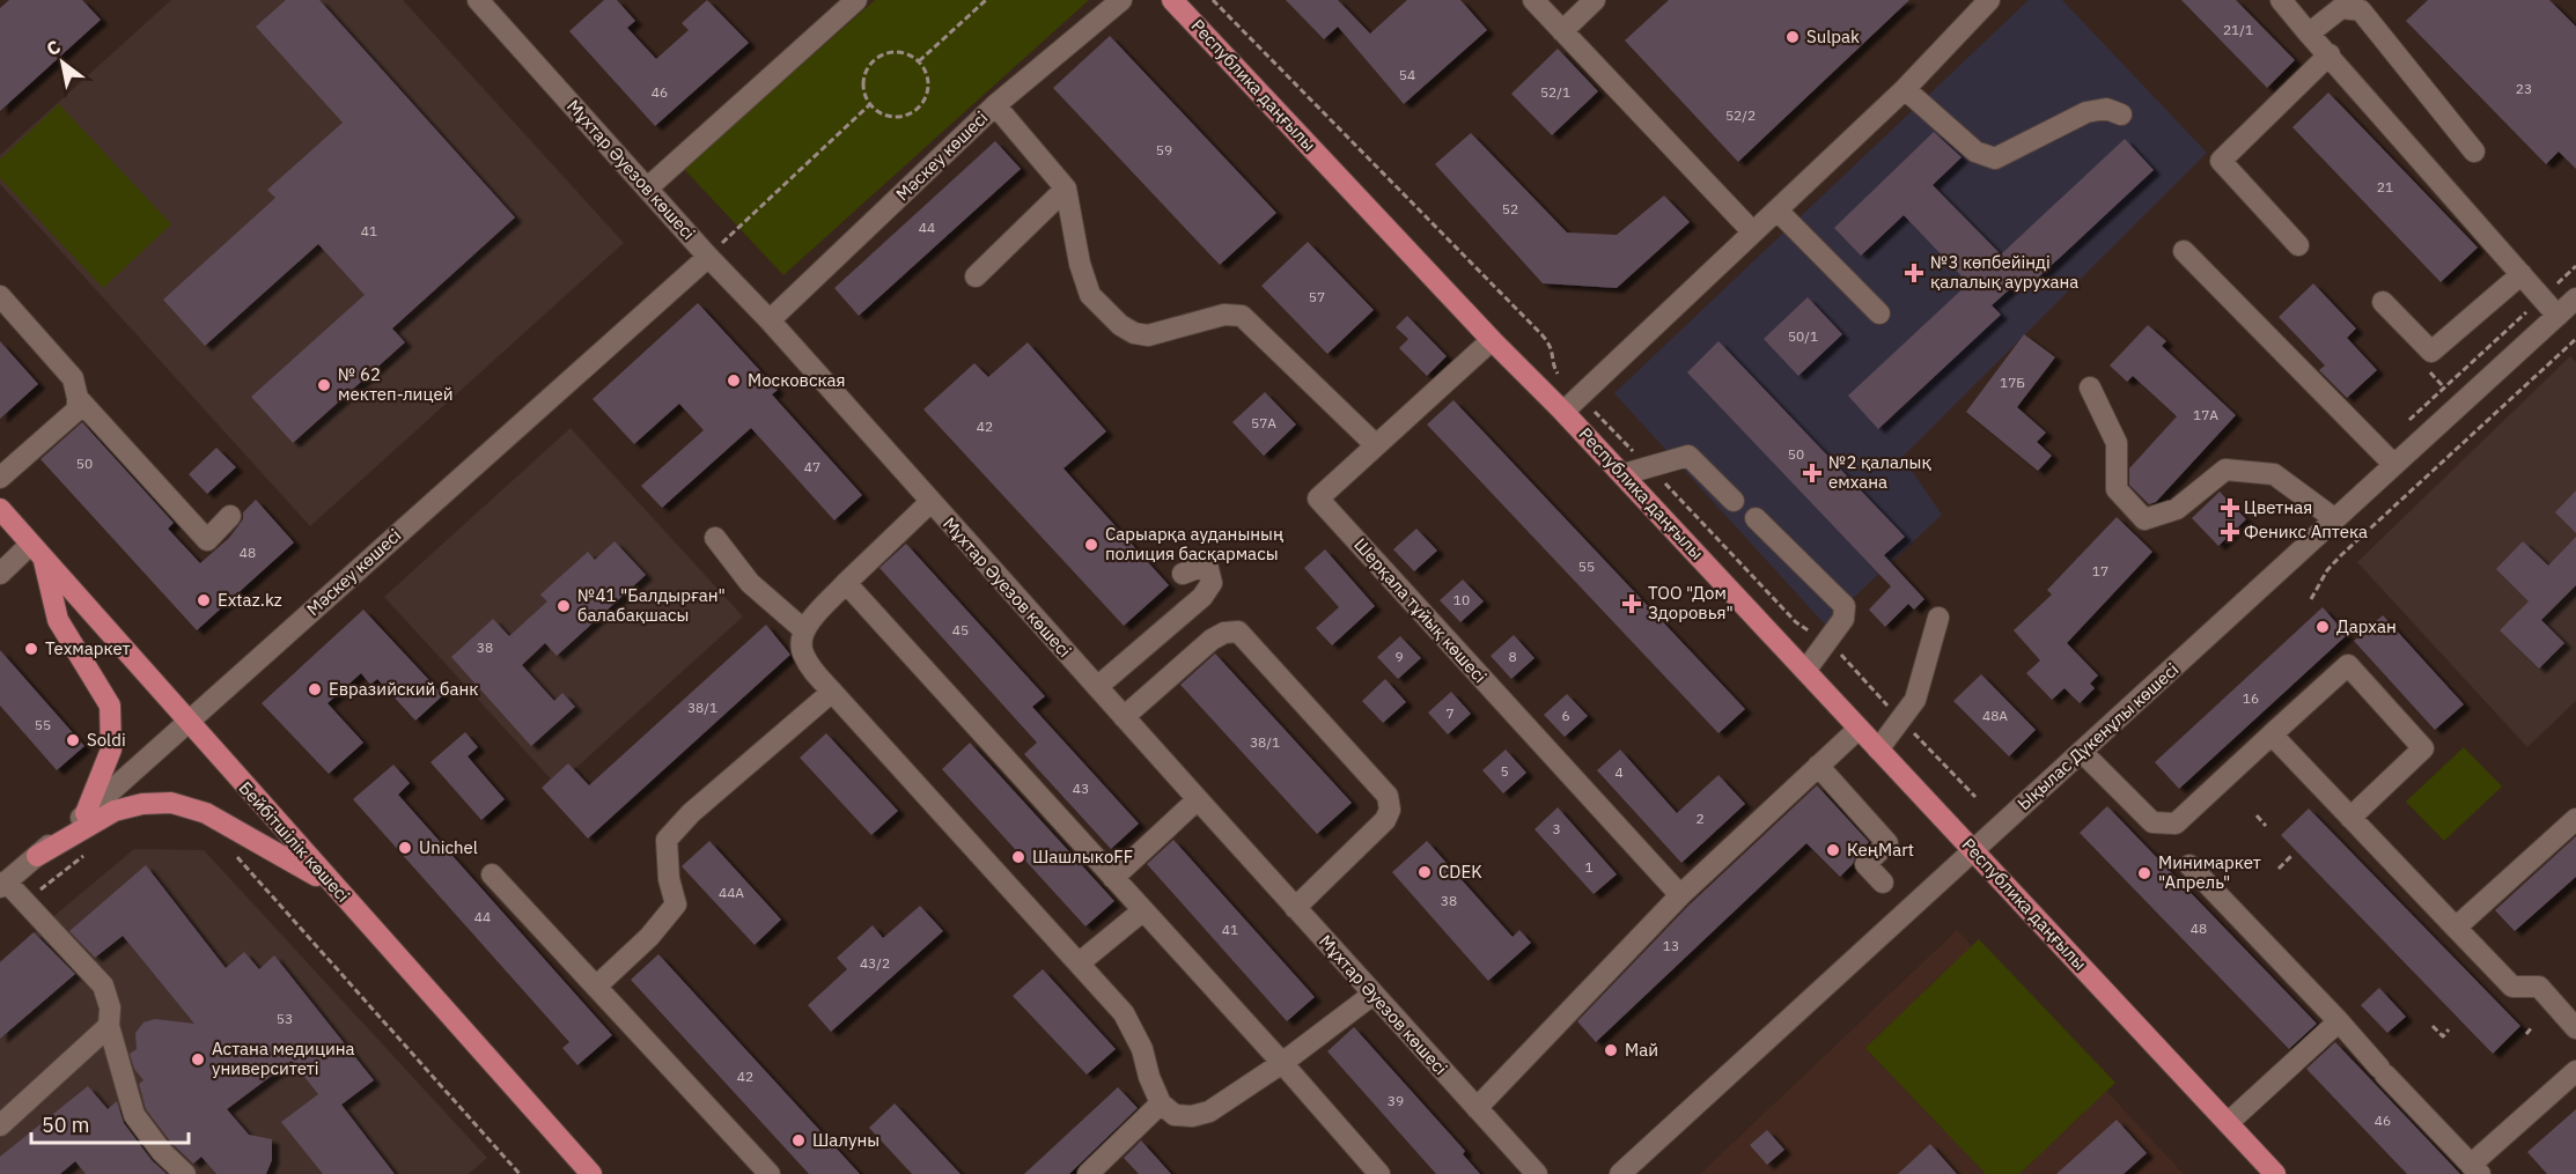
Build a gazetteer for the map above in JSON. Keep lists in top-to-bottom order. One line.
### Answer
{"streets":{"main road":["Республика даңғылы","Бейбітшілік көшесі"],"street":["Мәскеу көшесі","Мұхтар Әуезов көшесі","Шерқала тұйық көшесі","Ықылас Дүкенұлы көшесі"]},"crossings":[["Республика даңғылы","Шерқала тұйық көшесі"],["Республика даңғылы","Ықылас Дүкенұлы көшесі"],["Мәскеу көшесі","Мұхтар Әуезов көшесі"],["Мәскеу көшесі","Бейбітшілік көшесі"]],"places":{"other":["Sulpak","Московская","№ 62 мектеп-лицей","Сарыарқа ауданының полиция басқармасы","Extaz.kz","№41 \"Балдырған\" балабақшасы","Дархан","Техмаркет","Евразийский банк","Soldi","Unichel","КеңMart","ШашлыкoFF","CDEK","Минимаркет \"Апрель\"","Май","Астана медицина университеті","Шалуны"],"health":["№3 көпбейінді қалалық аурухана","№2 қалалық емхана","Цветная","Феникс Аптека","ТОО \"Дом Здоровья\""]},"house_numbers":["21/1","54","23","46","52/1","52/2","59","21","52","44","41","57","50/1","17Б","17А","57А","42","50","50","47","48","55","17","10","45","38","9","8","16","38/1","7","6","48А","55","38/1","5","4","43","2","3","1","44А","38","44","48","41","13","43/2","53","42","39","46"],"scale_bar":"50 m","north":"top left"}
